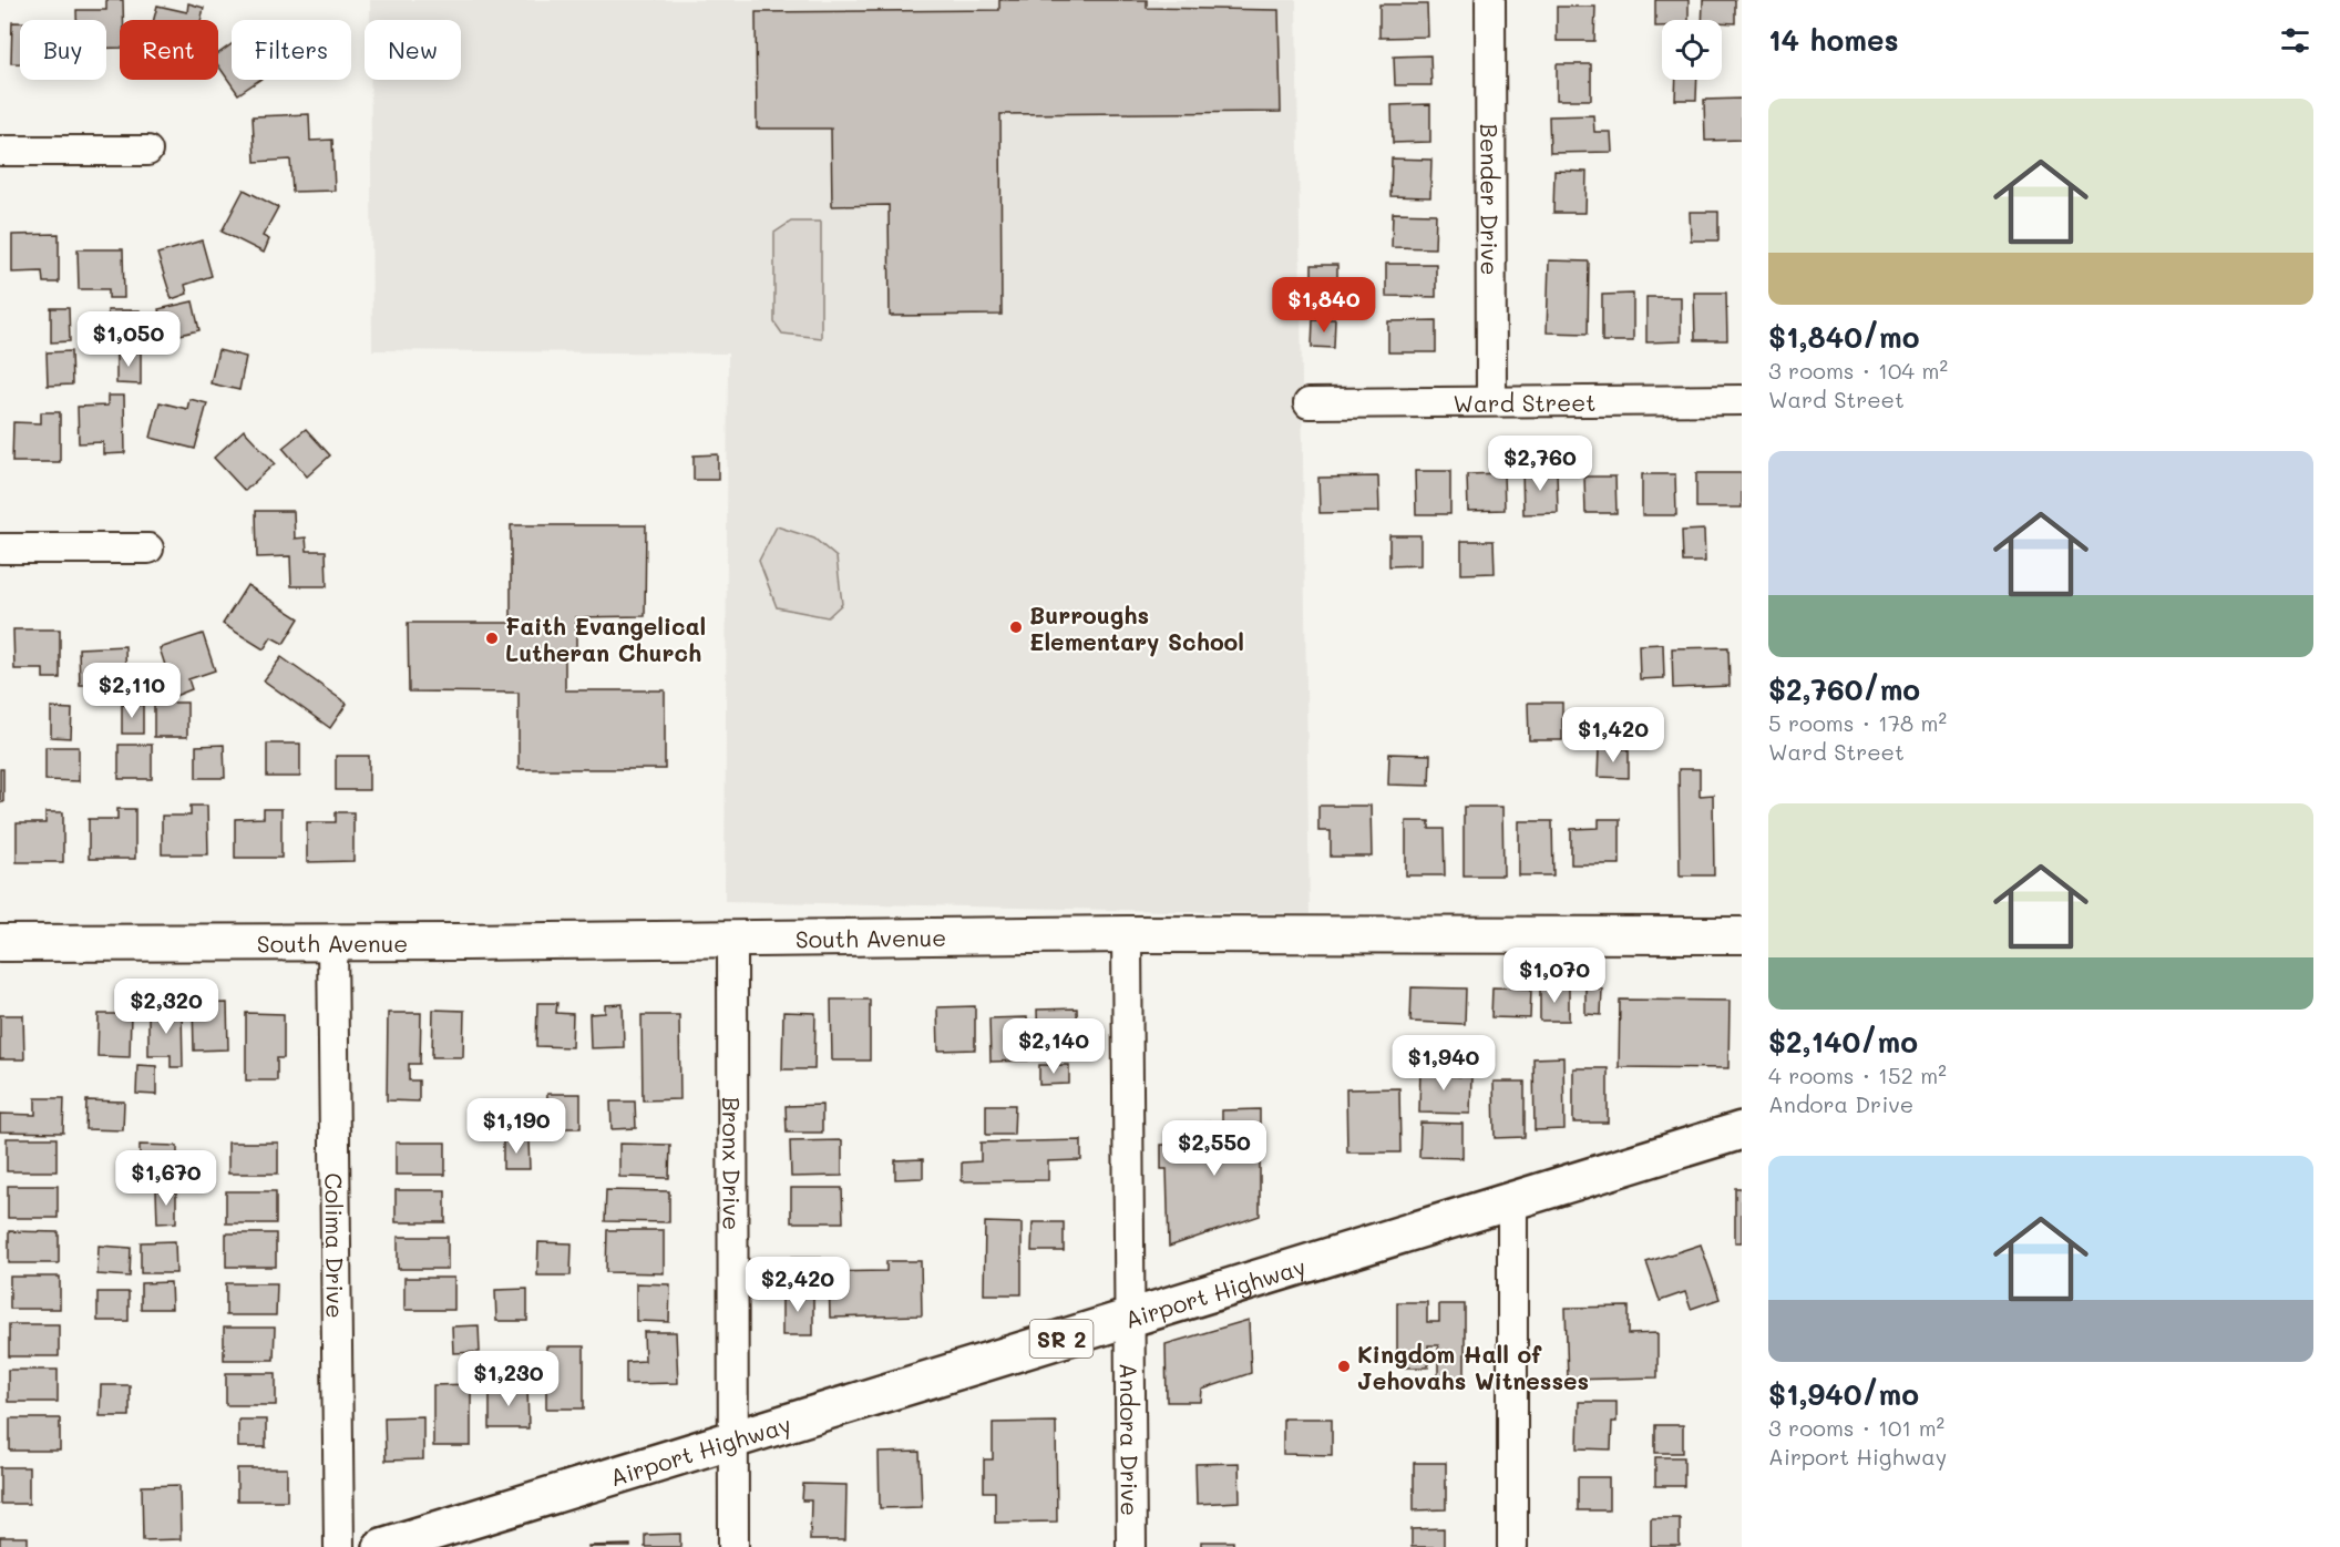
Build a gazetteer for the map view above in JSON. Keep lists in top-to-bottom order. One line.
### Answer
{"streets":{"main road":["Airport Highway","SR 2"],"street":["Bender Drive","Ward Street","South Avenue","Bronx Drive","Colima Drive","Andora Drive"]},"crossings":[["Bender Drive","Ward Street"],["South Avenue","Bronx Drive"],["South Avenue","Colima Drive"],["South Avenue","Andora Drive"],["Bronx Drive","Airport Highway"],["Airport Highway","Andora Drive"]],"places":["Burroughs Elementary School","Faith Evangelical Lutheran Church","Kingdom Hall of Jehovahs Witnesses"],"page":{"heading":"14 homes","chip":["Buy","Rent","Filters","New"],"list":[{"name":"$1,840/mo","note":"3 rooms · 104 m² · Ward Street"},{"name":"$2,760/mo","note":"5 rooms · 178 m² · Ward Street"},{"name":"$2,140/mo","note":"4 rooms · 152 m² · Andora Drive"},{"name":"$1,940/mo","note":"3 rooms · 101 m² · Airport Highway"}],"price":["$1,840","$1,050","$2,760","$2,110","$1,420","$1,070","$2,320","$2,140","$1,940","$1,190","$2,550","$1,670","$2,420","$1,230"]}}
